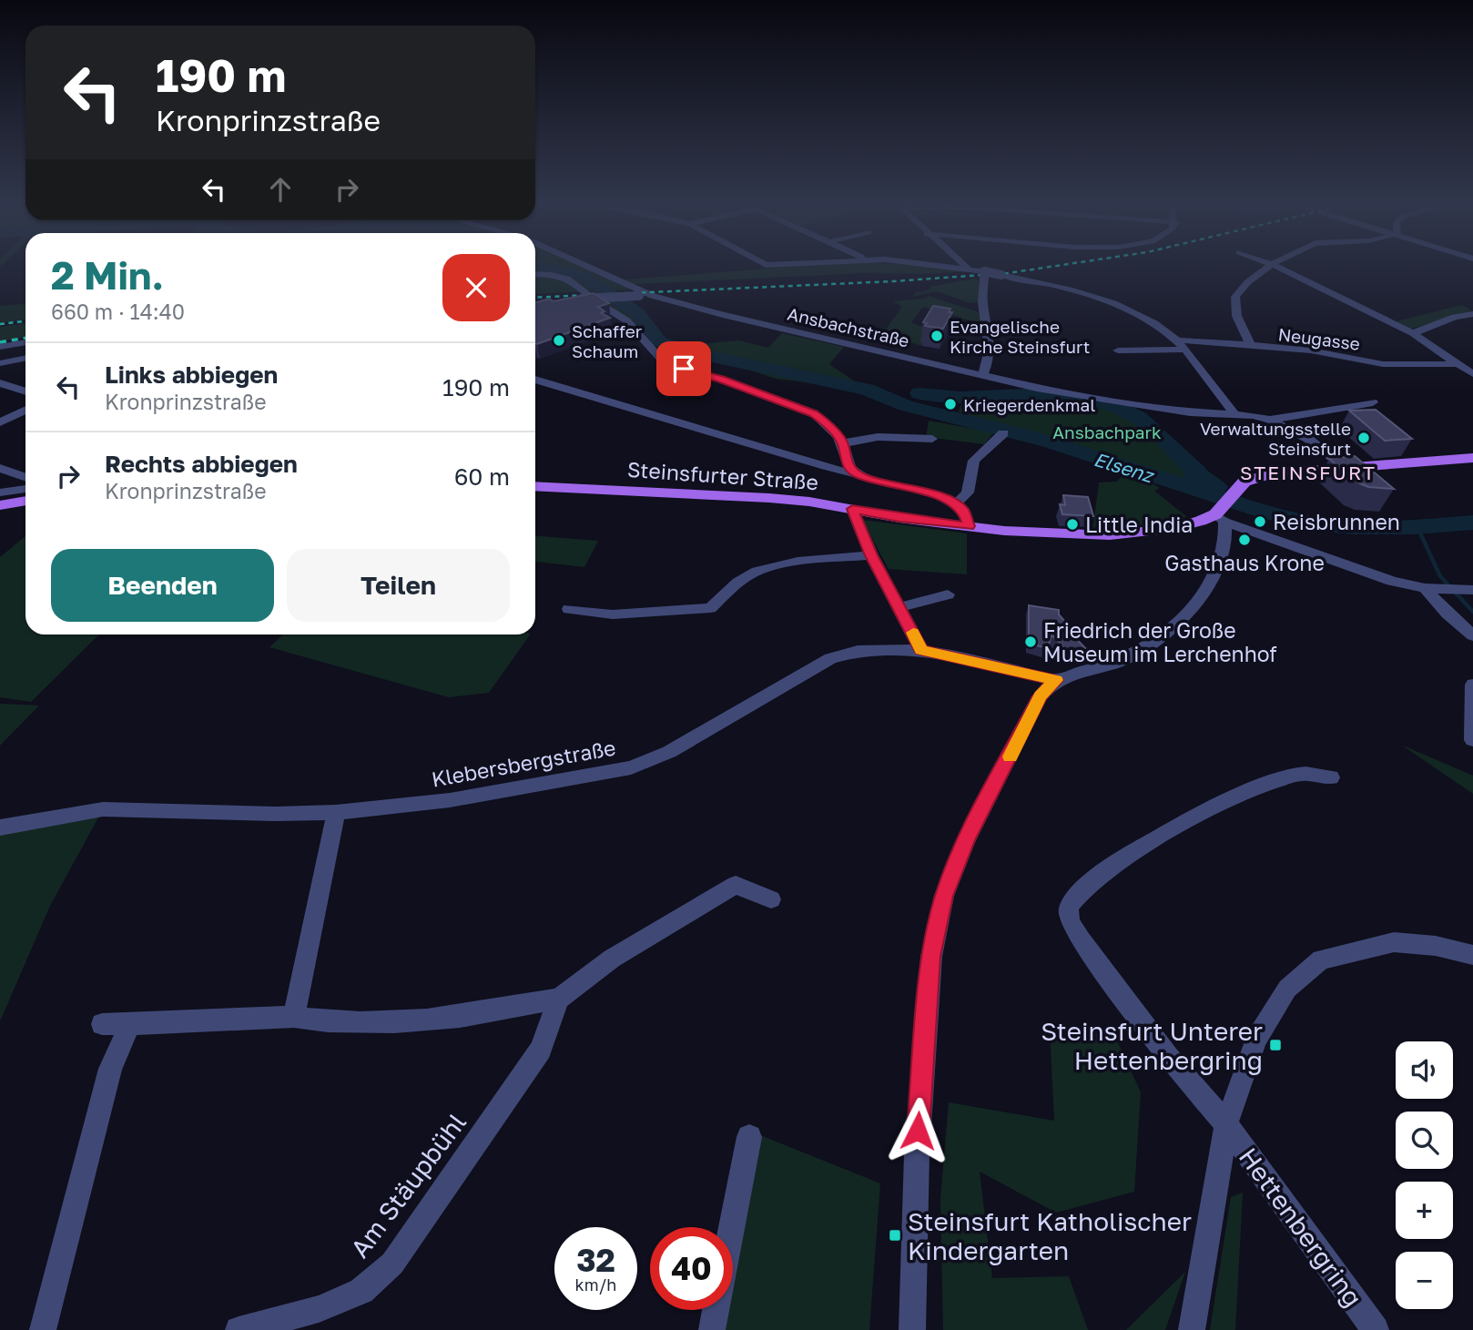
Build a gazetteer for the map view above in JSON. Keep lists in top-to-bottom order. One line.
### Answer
{"streets":{"main road":["Steinsfurter Straße"],"street":["Ansbachstraße","Neugasse","Klebersbergstraße","Am Stäupbühl","Hettenbergring"]},"districts":["STEINSFURT"],"water":["Elsenz"],"parks":["Ansbachpark"],"places":{"other":["Evangelische Kirche Steinsfurt","Schaffer Schaum","Kriegerdenkmal","Verwaltungsstelle Steinsfurt","Reisbrunnen","Little India","Gasthaus Krone","Friedrich der Große Museum im Lerchenhof"],"transit":["Steinsfurt Unterer Hettenbergring","Steinsfurt Katholischer Kindergarten"]},"page":{"turn":["190 m","Kronprinzstraße"],"heading":["2 Min.","660 m · 14:40"],"list":[{"name":"Links abbiegen","note":"Kronprinzstraße","value":"190 m"},{"name":"Rechts abbiegen","note":"Kronprinzstraße","value":"60 m"}],"buttons":["Beenden","Teilen"],"map_buttons":["+","−"],"speed":"32 km/h","limit":"40"}}
